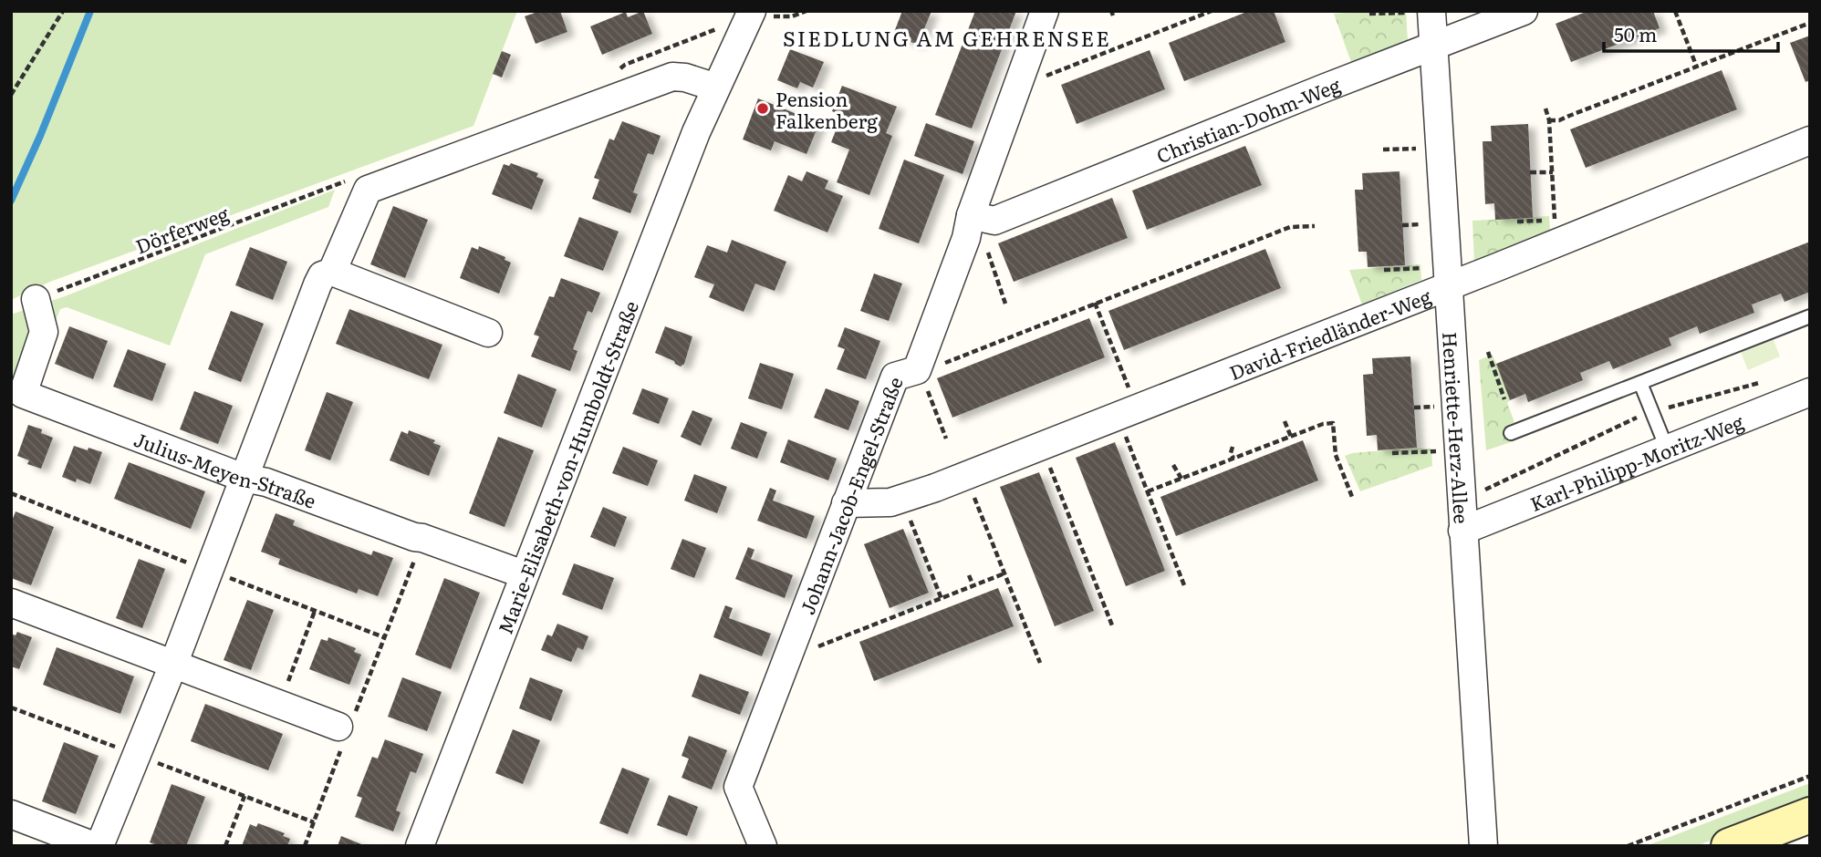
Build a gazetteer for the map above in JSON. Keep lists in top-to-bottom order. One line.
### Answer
{"streets":{"street":["Christian-Dohm-Weg","David-Friedländer-Weg","Henriette-Herz-Allee","Karl-Philipp-Moritz-Weg","Marie-Elisabeth-von-Humboldt-Straße","Julius-Meyen-Straße","Johann-Jacob-Engel-Straße"],"path":["Dörferweg"]},"crossings":[["Christian-Dohm-Weg","Henriette-Herz-Allee"],["Christian-Dohm-Weg","Johann-Jacob-Engel-Straße"],["Dörferweg","Julius-Meyen-Straße"],["David-Friedländer-Weg","Henriette-Herz-Allee"],["David-Friedländer-Weg","Johann-Jacob-Engel-Straße"],["Henriette-Herz-Allee","Karl-Philipp-Moritz-Weg"],["Marie-Elisabeth-von-Humboldt-Straße","Julius-Meyen-Straße"]],"districts":["SIEDLUNG AM GEHRENSEE"],"places":["Pension Falkenberg"],"scale_bar":"50 m"}
